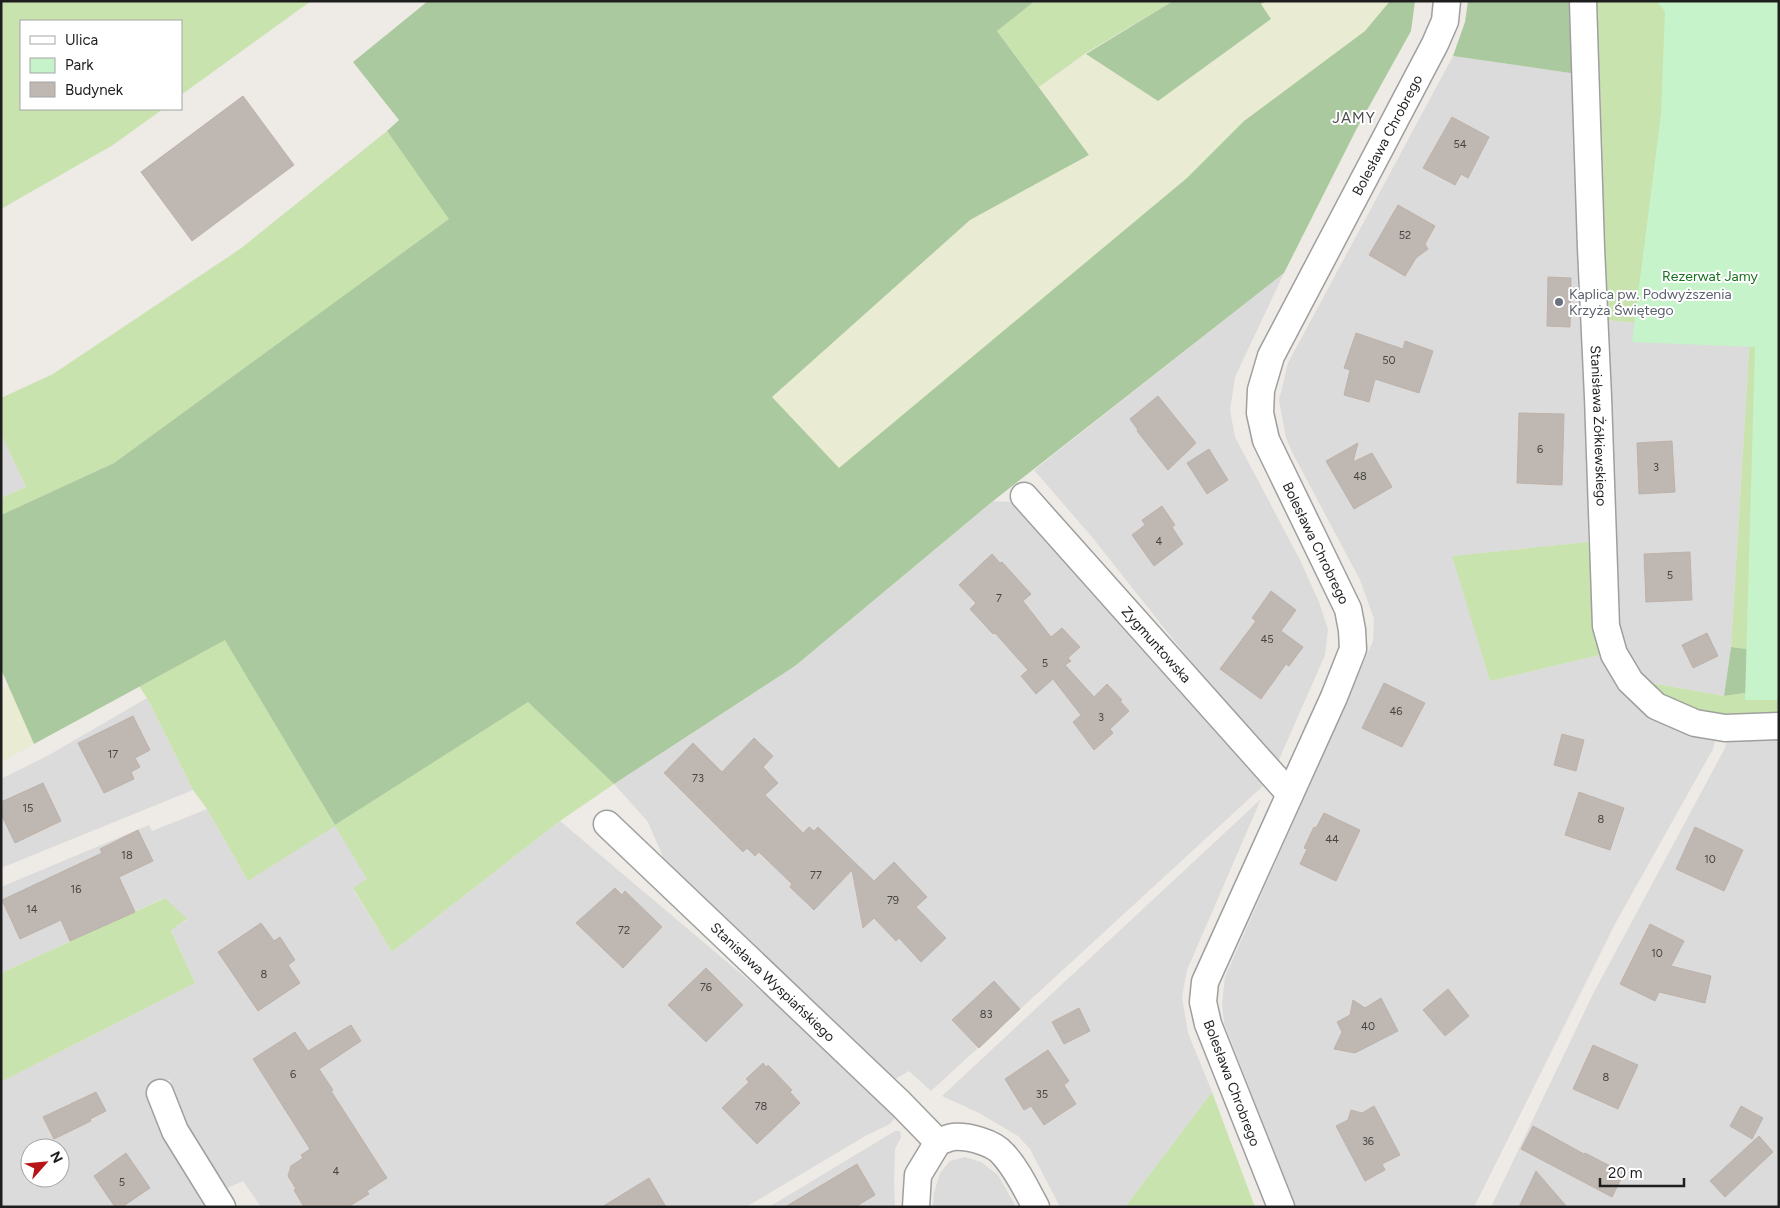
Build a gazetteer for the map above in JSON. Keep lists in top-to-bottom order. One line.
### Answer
{"streets":{"street":["Bolesława Chrobrego","Stanisława Żółkiewskiego","Zygmuntowska","Stanisława Wyspiańskiego"]},"crossings":[["Bolesława Chrobrego","Zygmuntowska"]],"districts":["JAMY"],"parks":["Rezerwat Jamy"],"places":["Kaplica pw. Podwyższenia Krzyża Świętego"],"house_numbers":["54","52","50","6","3","48","4","5","7","45","5","46","3","17","73","15","8","44","18","10","77","16","79","14","72","10","8","76","83","40","6","8","35","78","36","4","5"],"legend":["Ulica","Park","Budynek"],"scale_bar":"20 m","north":"top right"}
